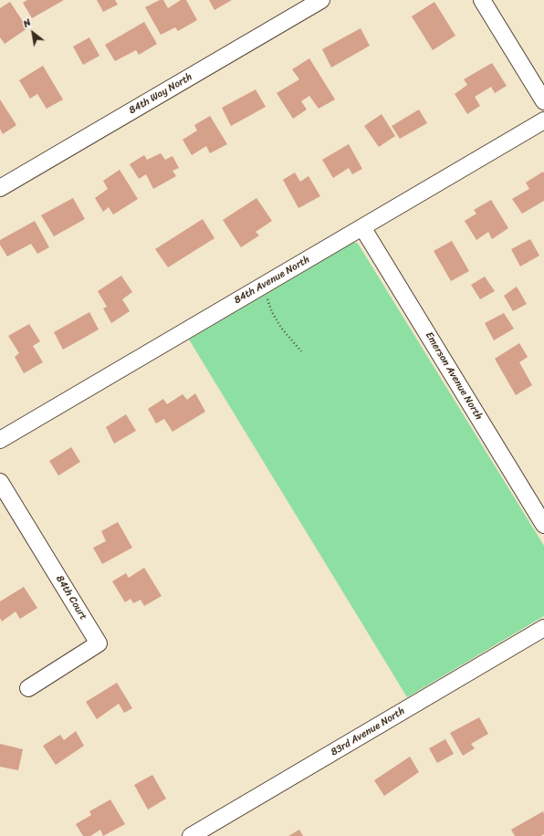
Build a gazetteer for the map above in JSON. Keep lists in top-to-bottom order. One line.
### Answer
{"streets":{"street":["84th Way North","84th Avenue North","Emerson Avenue North","84th Court","83rd Avenue North"]},"crossings":[["84th Avenue North","Emerson Avenue North"]],"north":"top left"}
